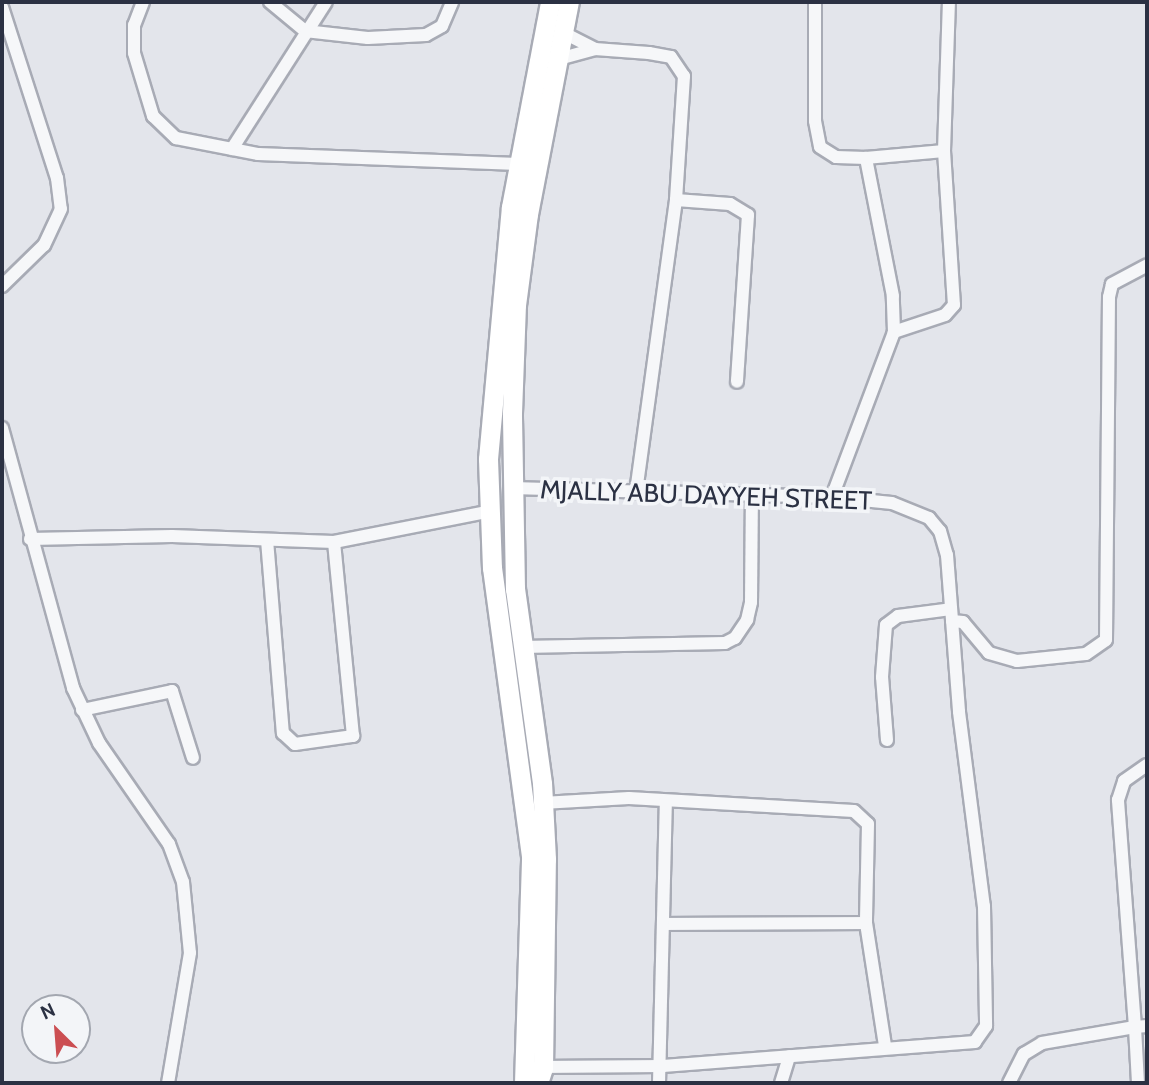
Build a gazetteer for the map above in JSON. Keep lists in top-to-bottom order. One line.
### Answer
{"streets":{"street":["MJALLY ABU DAYYEH STREET"]},"north":"top left"}
